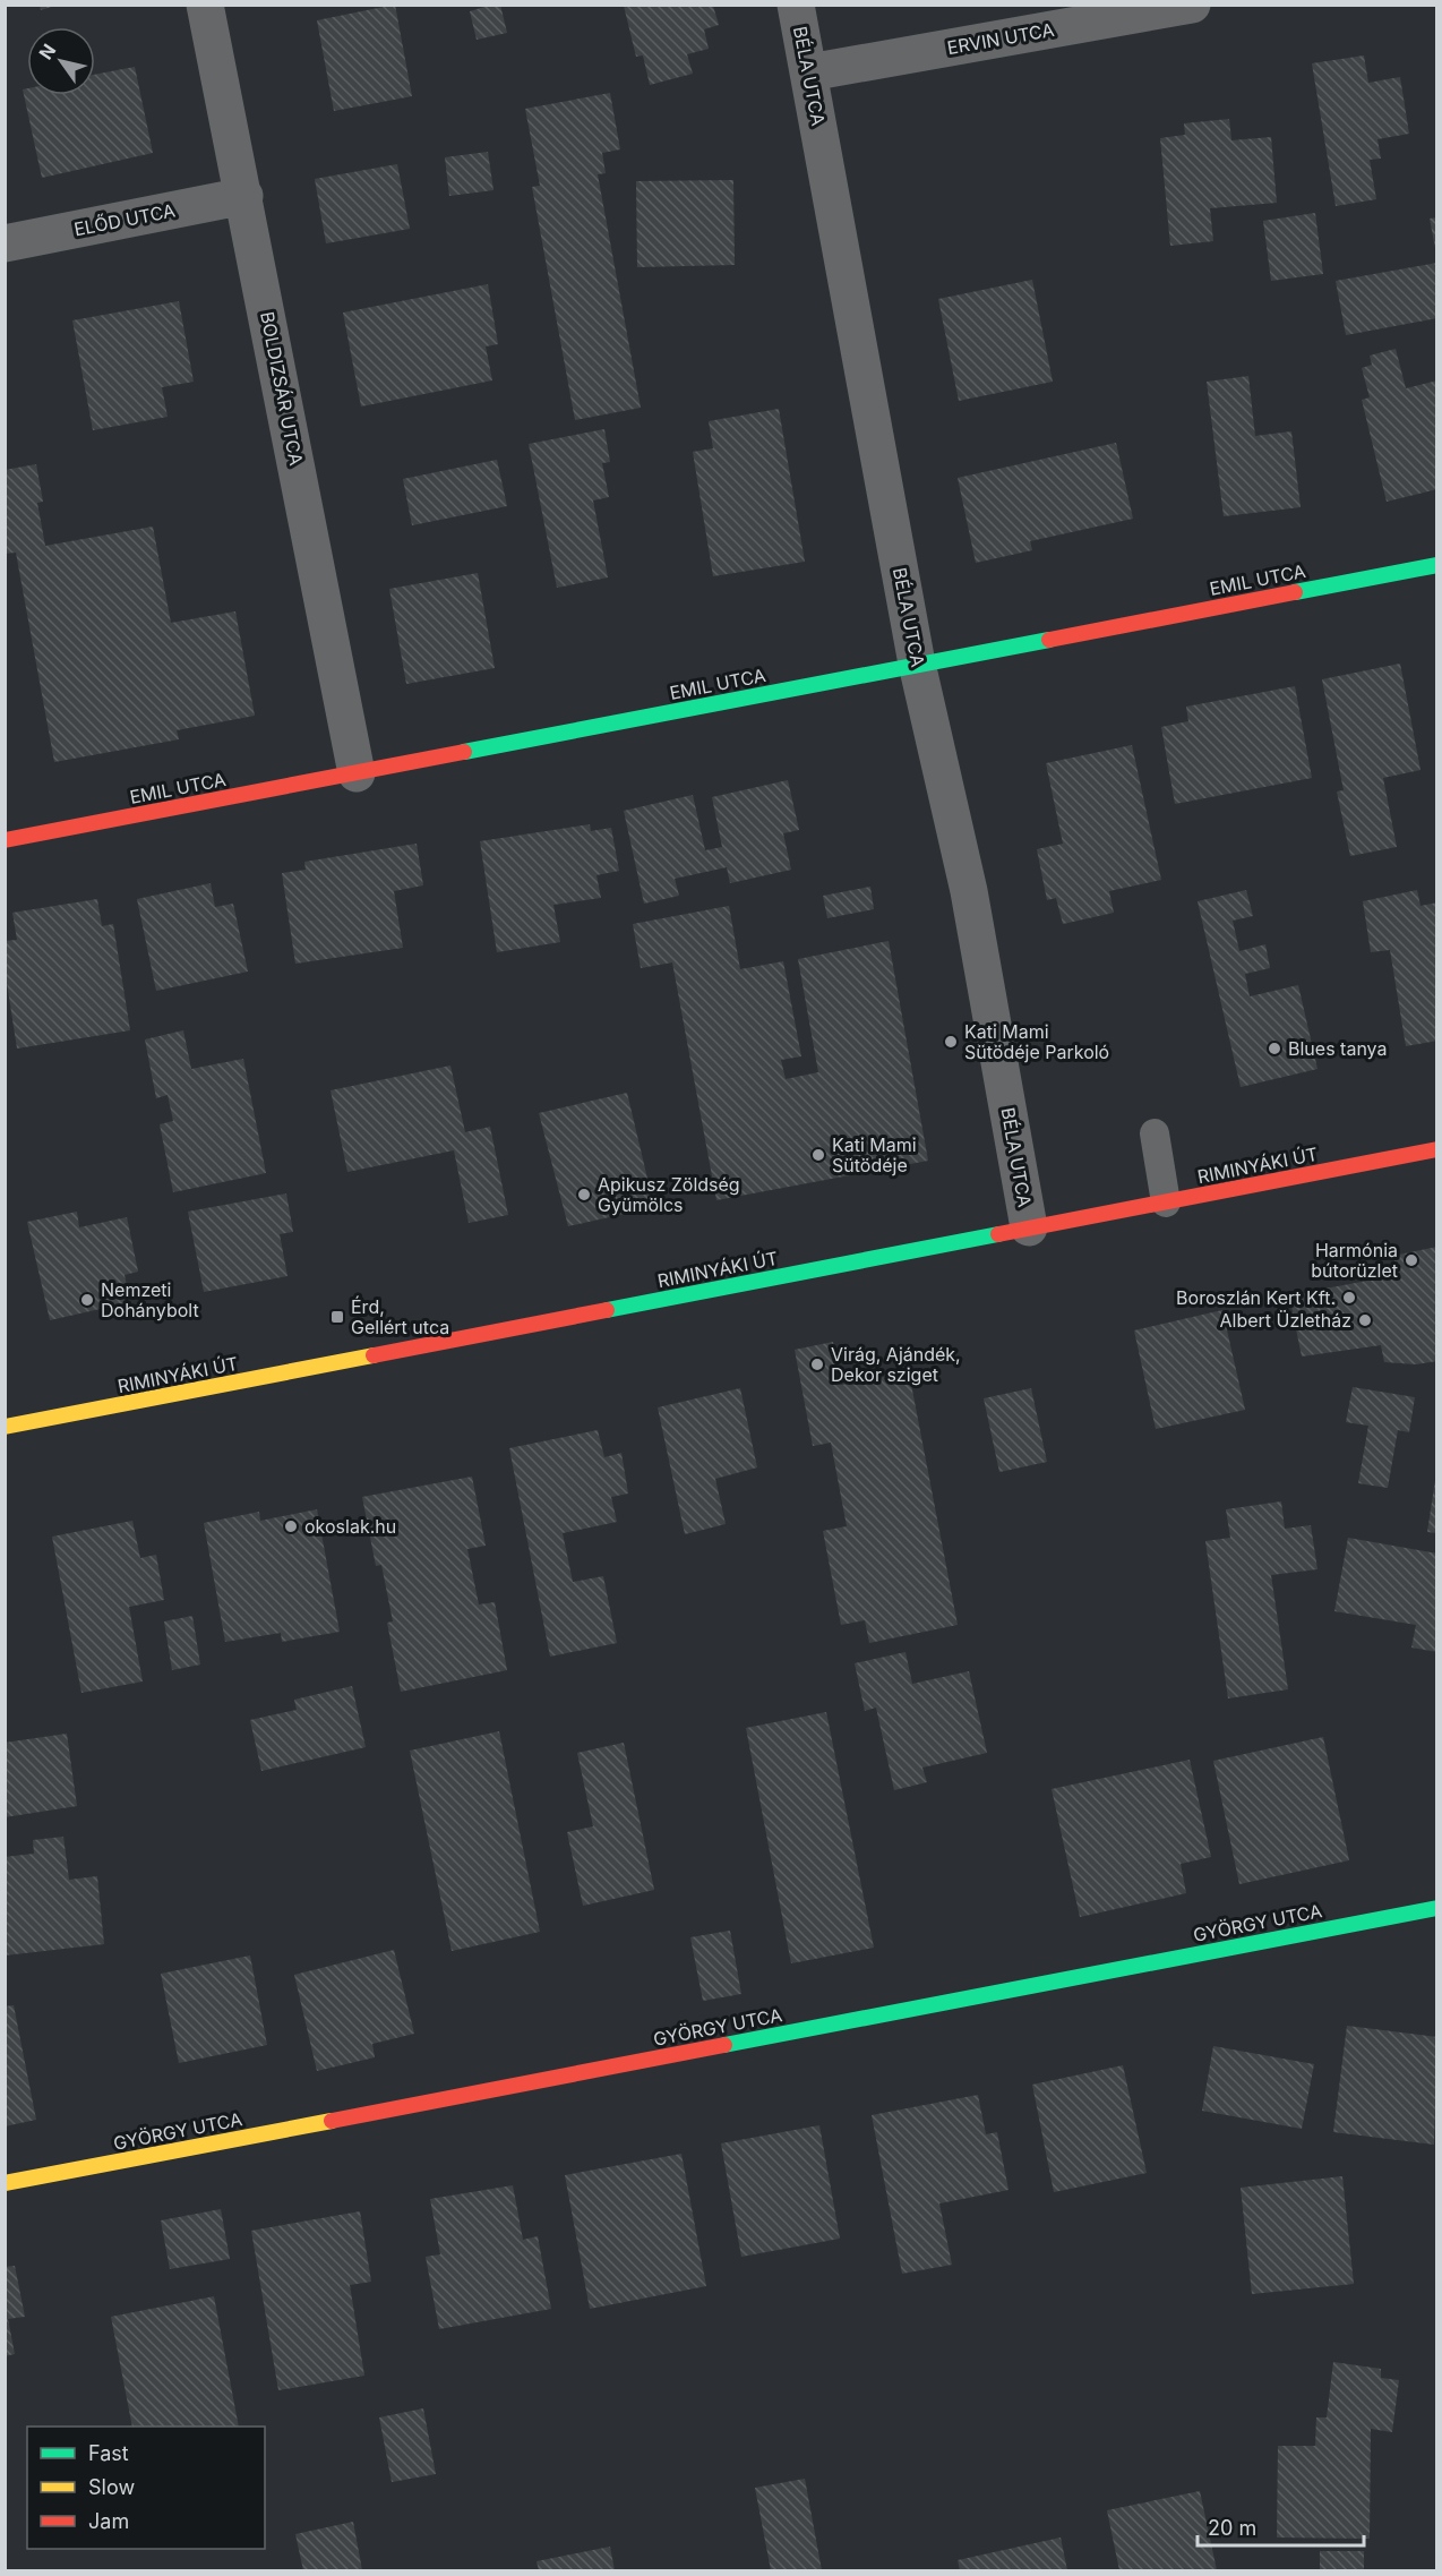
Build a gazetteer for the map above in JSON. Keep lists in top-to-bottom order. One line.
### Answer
{"streets":{"street":["ERVIN UTCA","BÉLA UTCA","ELŐD UTCA","BOLDIZSÁR UTCA","EMIL UTCA","RIMINYÁKI ÚT","GYÖRGY UTCA"]},"crossings":[["ERVIN UTCA","BÉLA UTCA"],["BÉLA UTCA","EMIL UTCA"],["BÉLA UTCA","RIMINYÁKI ÚT"],["ELŐD UTCA","BOLDIZSÁR UTCA"],["BOLDIZSÁR UTCA","EMIL UTCA"]],"places":{"other":["Kati Mami Sütödéje Parkoló","Blues tanya","Kati Mami Sütödéje","Apikusz Zöldség Gyümölcs","Harmónia bútorüzlet","Boroszlán Kert Kft.","Nemzeti Dohánybolt","Albert Üzletház","Virág, Ajándék, Dekor sziget","okoslak.hu"],"transit":["Érd, Gellért utca"]},"legend":["Fast","Slow","Jam"],"scale_bar":"20 m","north":"top left"}
